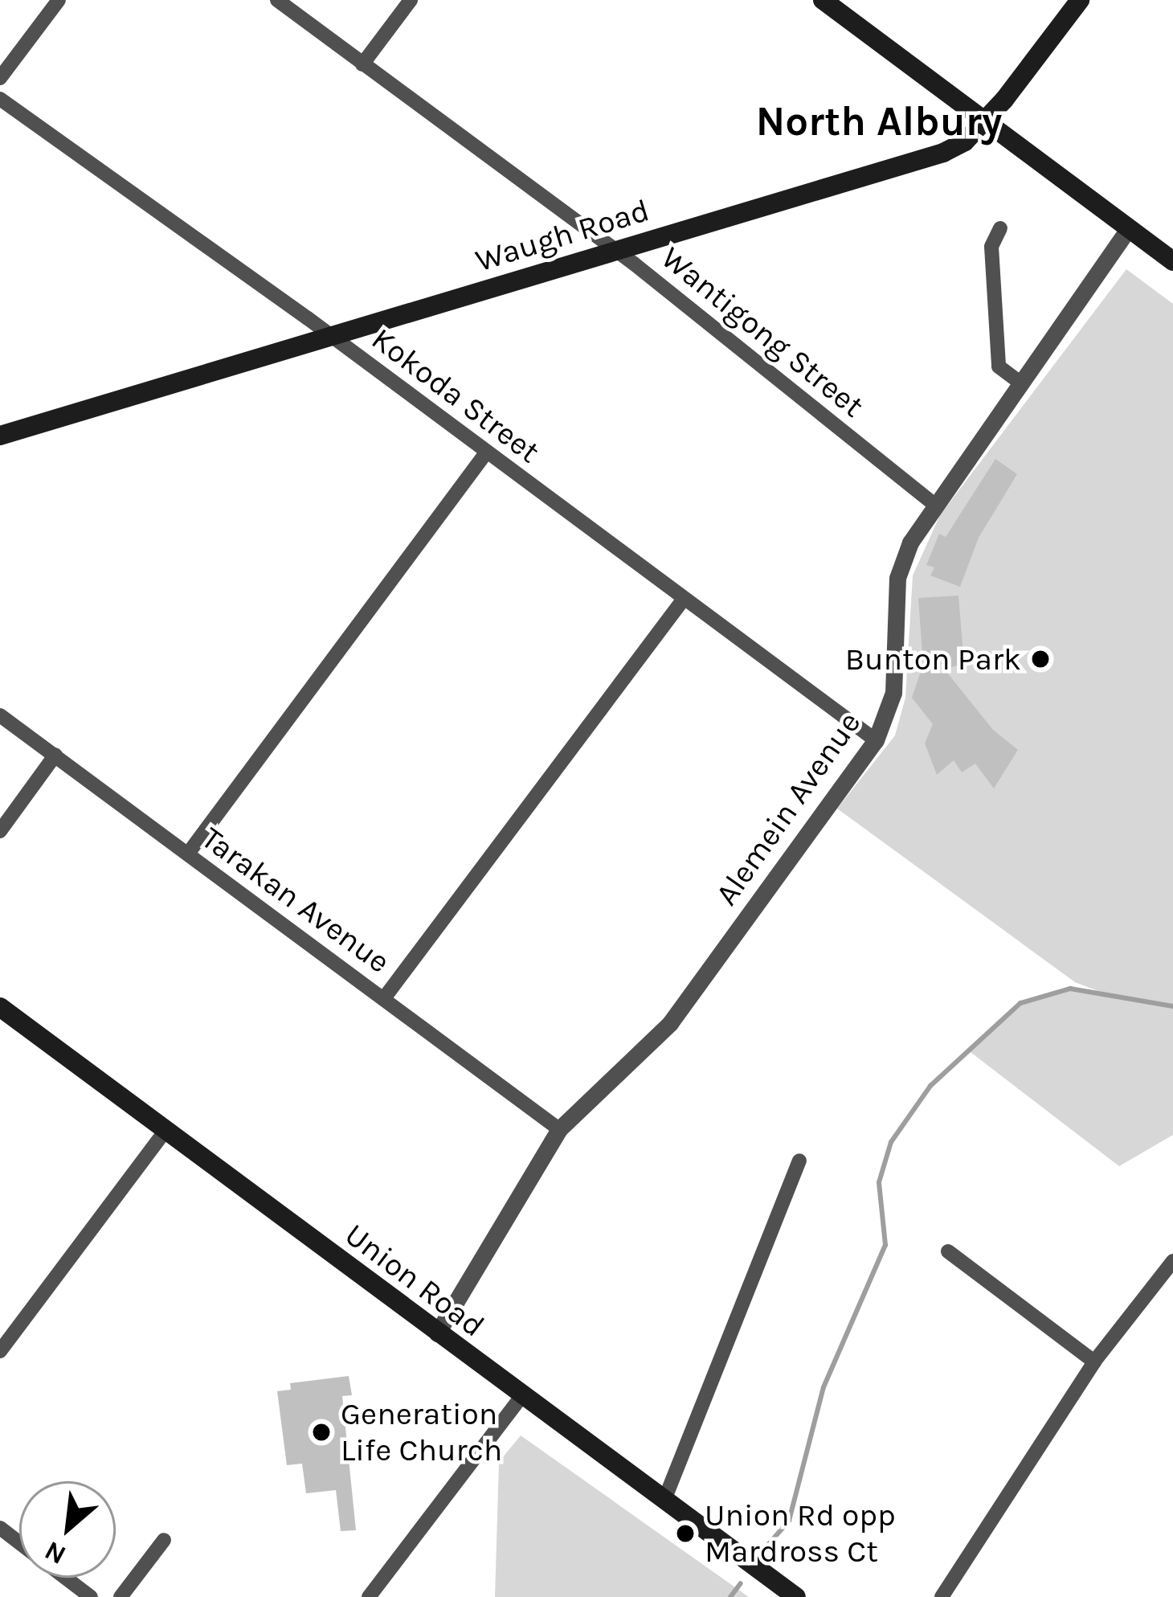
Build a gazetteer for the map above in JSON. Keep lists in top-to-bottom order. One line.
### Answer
{"streets":{"main road":["Waugh Road","Union Road"],"street":["Wantigong Street","Kokoda Street","Alemein Avenue","Tarakan Avenue"]},"crossings":[["Waugh Road","Wantigong Street"],["Waugh Road","Kokoda Street"],["Wantigong Street","Alemein Avenue"],["Kokoda Street","Alemein Avenue"],["Alemein Avenue","Tarakan Avenue"],["Alemein Avenue","Union Road"]],"districts":["North Albury"],"places":["Bunton Park","Generation Life Church","Union Rd opp Mardross Ct"],"north":"bottom left"}
